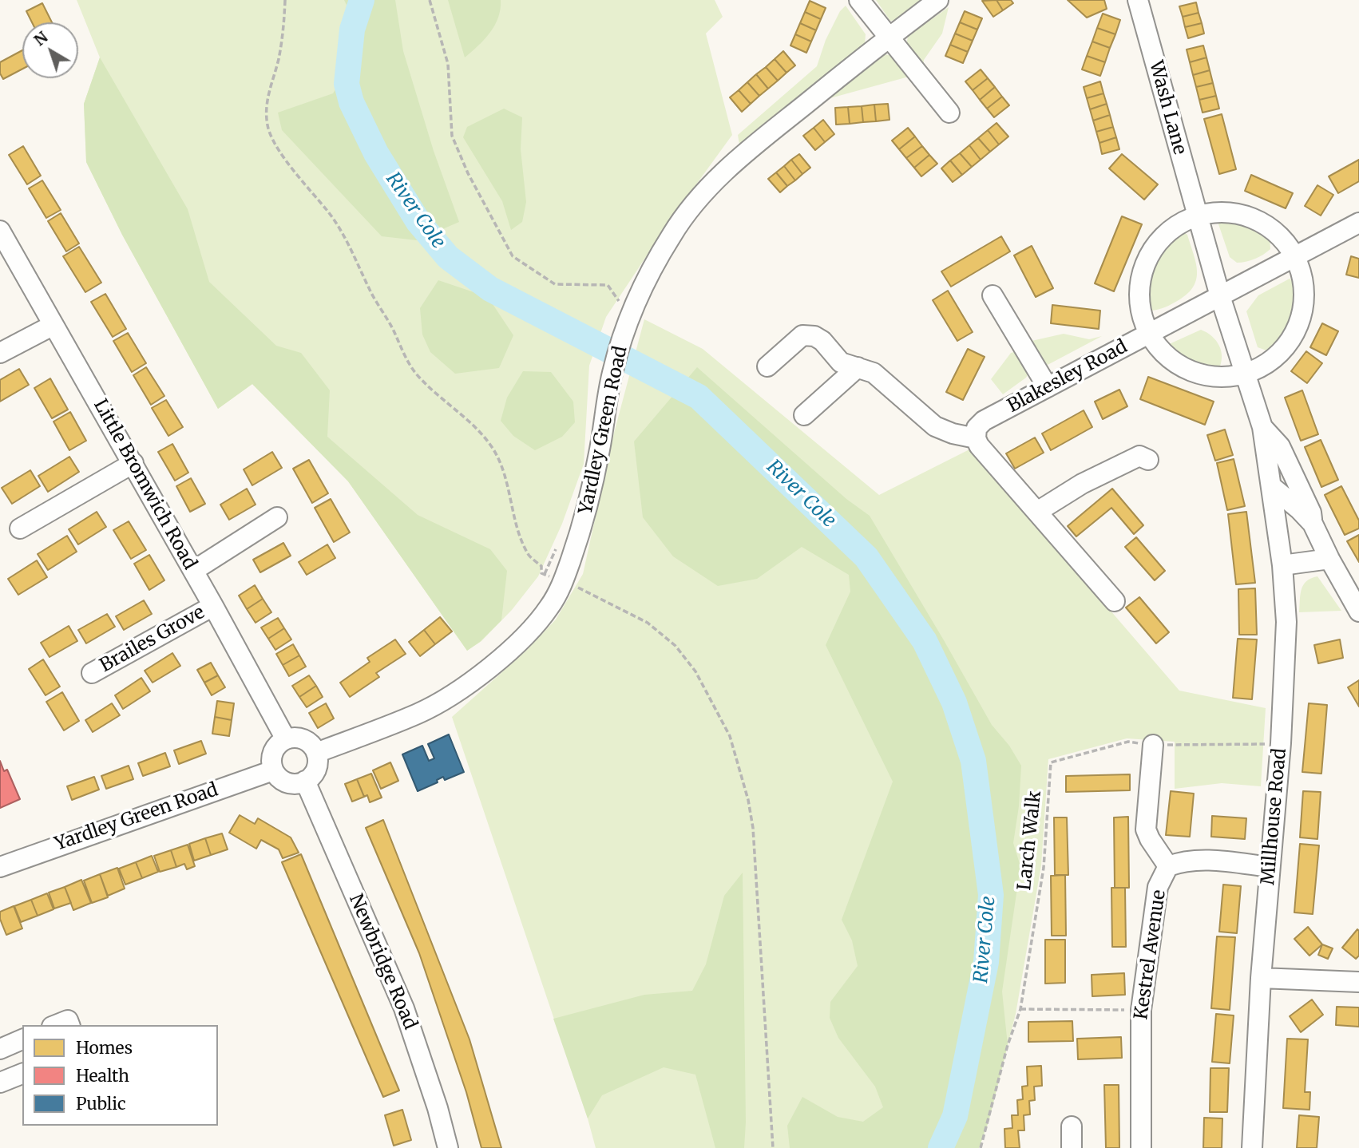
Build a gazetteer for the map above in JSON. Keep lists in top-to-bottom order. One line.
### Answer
{"streets":{"street":["Wash Lane","Blakesley Road","Yardley Green Road","Little Bromwich Road","Brailes Grove","Millhouse Road","Kestrel Avenue","Newbridge Road"],"path":["Larch Walk"]},"crossings":[["Wash Lane","Blakesley Road"],["Wash Lane","Millhouse Road"],["Yardley Green Road","Little Bromwich Road"],["Yardley Green Road","Newbridge Road"],["Little Bromwich Road","Brailes Grove"],["Little Bromwich Road","Newbridge Road"],["Millhouse Road","Larch Walk"],["Millhouse Road","Kestrel Avenue"]],"water":["River Cole"],"legend":["Homes","Health","Public"],"north":"top left"}
